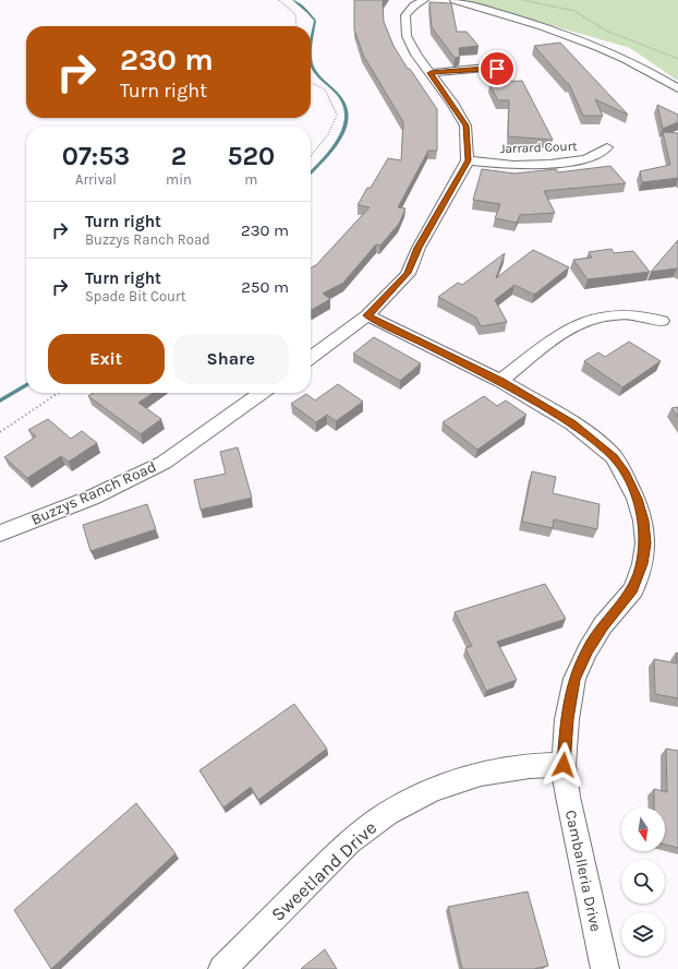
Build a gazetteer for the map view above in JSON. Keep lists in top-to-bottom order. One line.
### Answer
{"streets":{"street":["Jarrard Court","Buzzys Ranch Road","Sweetland Drive","Camballeria Drive"]},"crossings":[["Sweetland Drive","Camballeria Drive"]],"north":"bottom","page":{"turn":["230 m","Turn right"],"eta":["07:53","Arrival","2","min","520","m"],"list":[{"name":"Turn right","note":"Buzzys Ranch Road","value":"230 m"},{"name":"Turn right","note":"Spade Bit Court","value":"250 m"}],"buttons":["Exit","Share"]}}
